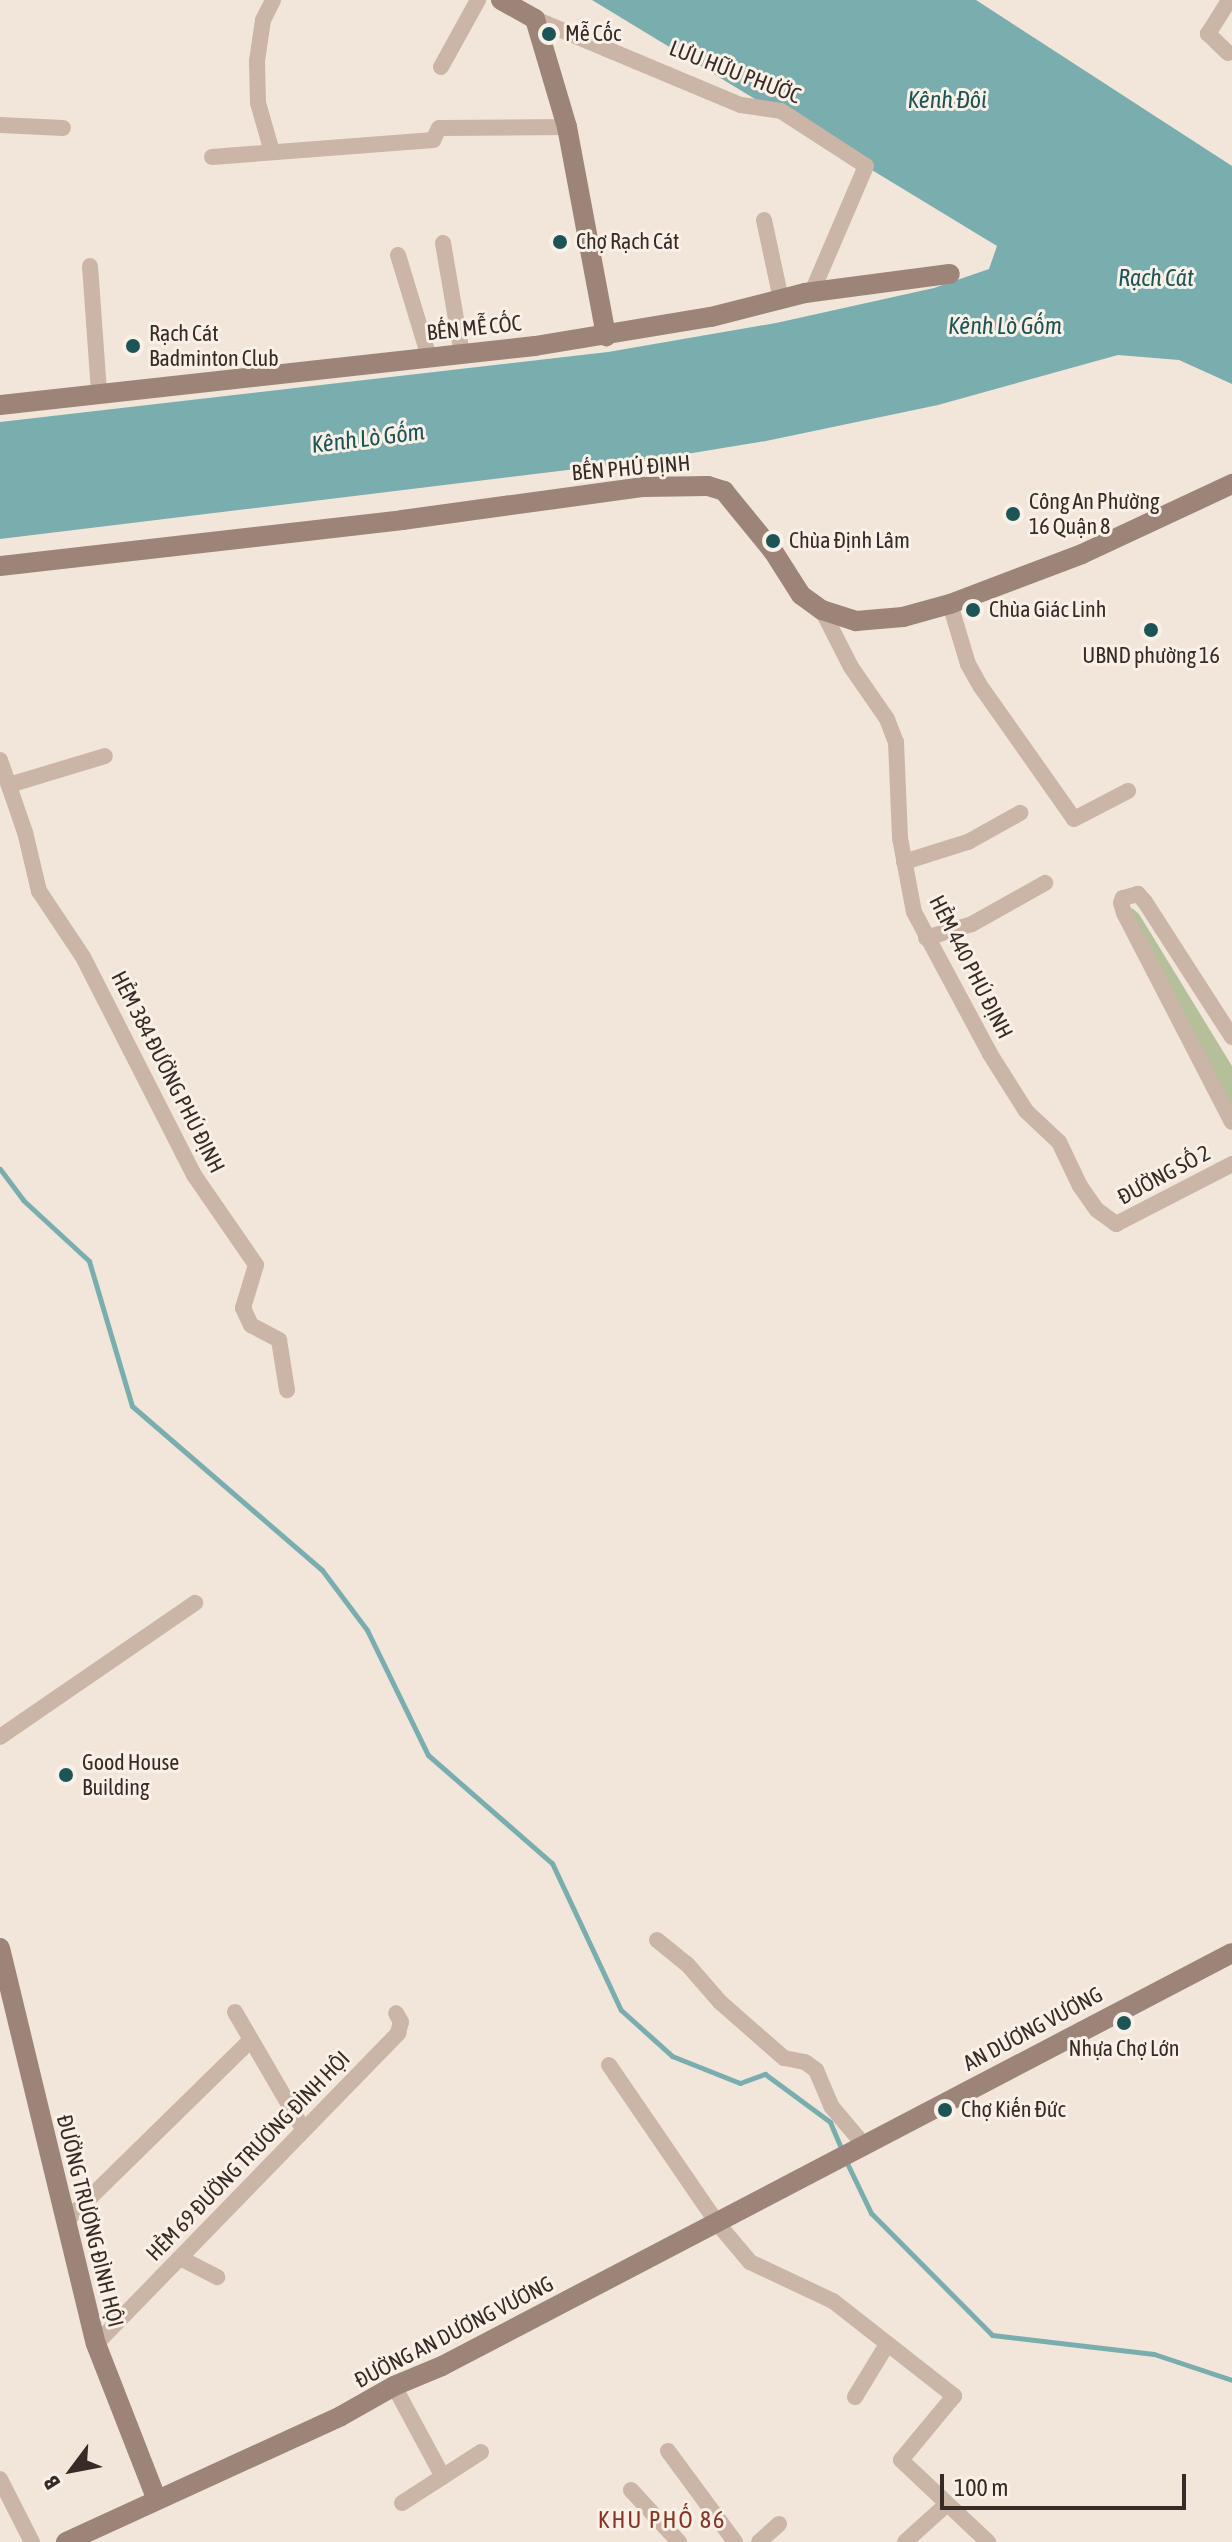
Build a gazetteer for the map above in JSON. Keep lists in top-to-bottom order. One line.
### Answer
{"streets":{"street":["LƯU HỮU PHƯỚC","BẾN MỄ CỐC","BẾN PHÚ ĐỊNH","HẺM 440 PHÚ ĐỊNH","HẺM 384 ĐƯỜNG PHÚ ĐỊNH","ĐƯỜNG SỐ 2","AN DƯƠNG VƯƠNG","HẺM 69 ĐƯỜNG TRƯƠNG ĐÌNH HỘI","ĐƯỜNG TRƯƠNG ĐÌNH HỘI","ĐƯỜNG AN DƯƠNG VƯƠNG"]},"crossings":[["LƯU HỮU PHƯỚC","BẾN MỄ CỐC"],["BẾN PHÚ ĐỊNH","HẺM 440 PHÚ ĐỊNH"],["HẺM 440 PHÚ ĐỊNH","ĐƯỜNG SỐ 2"],["AN DƯƠNG VƯƠNG","ĐƯỜNG AN DƯƠNG VƯƠNG"],["HẺM 69 ĐƯỜNG TRƯƠNG ĐÌNH HỘI","ĐƯỜNG TRƯƠNG ĐÌNH HỘI"],["ĐƯỜNG TRƯƠNG ĐÌNH HỘI","ĐƯỜNG AN DƯƠNG VƯƠNG"]],"districts":["KHU PHỐ 86"],"water":["Kênh Đôi","Rạch Cát","Kênh Lò Gốm"],"places":["Mễ Cốc","Chợ Rạch Cát","Rạch Cát Badminton Club","Công An Phường 16 Quận 8","Chùa Định Lâm","Chùa Giác Linh","UBND phường 16","Good House Building","Nhựa Chợ Lớn","Chợ Kiến Đức"],"scale_bar":"100 m","north":"bottom left"}
